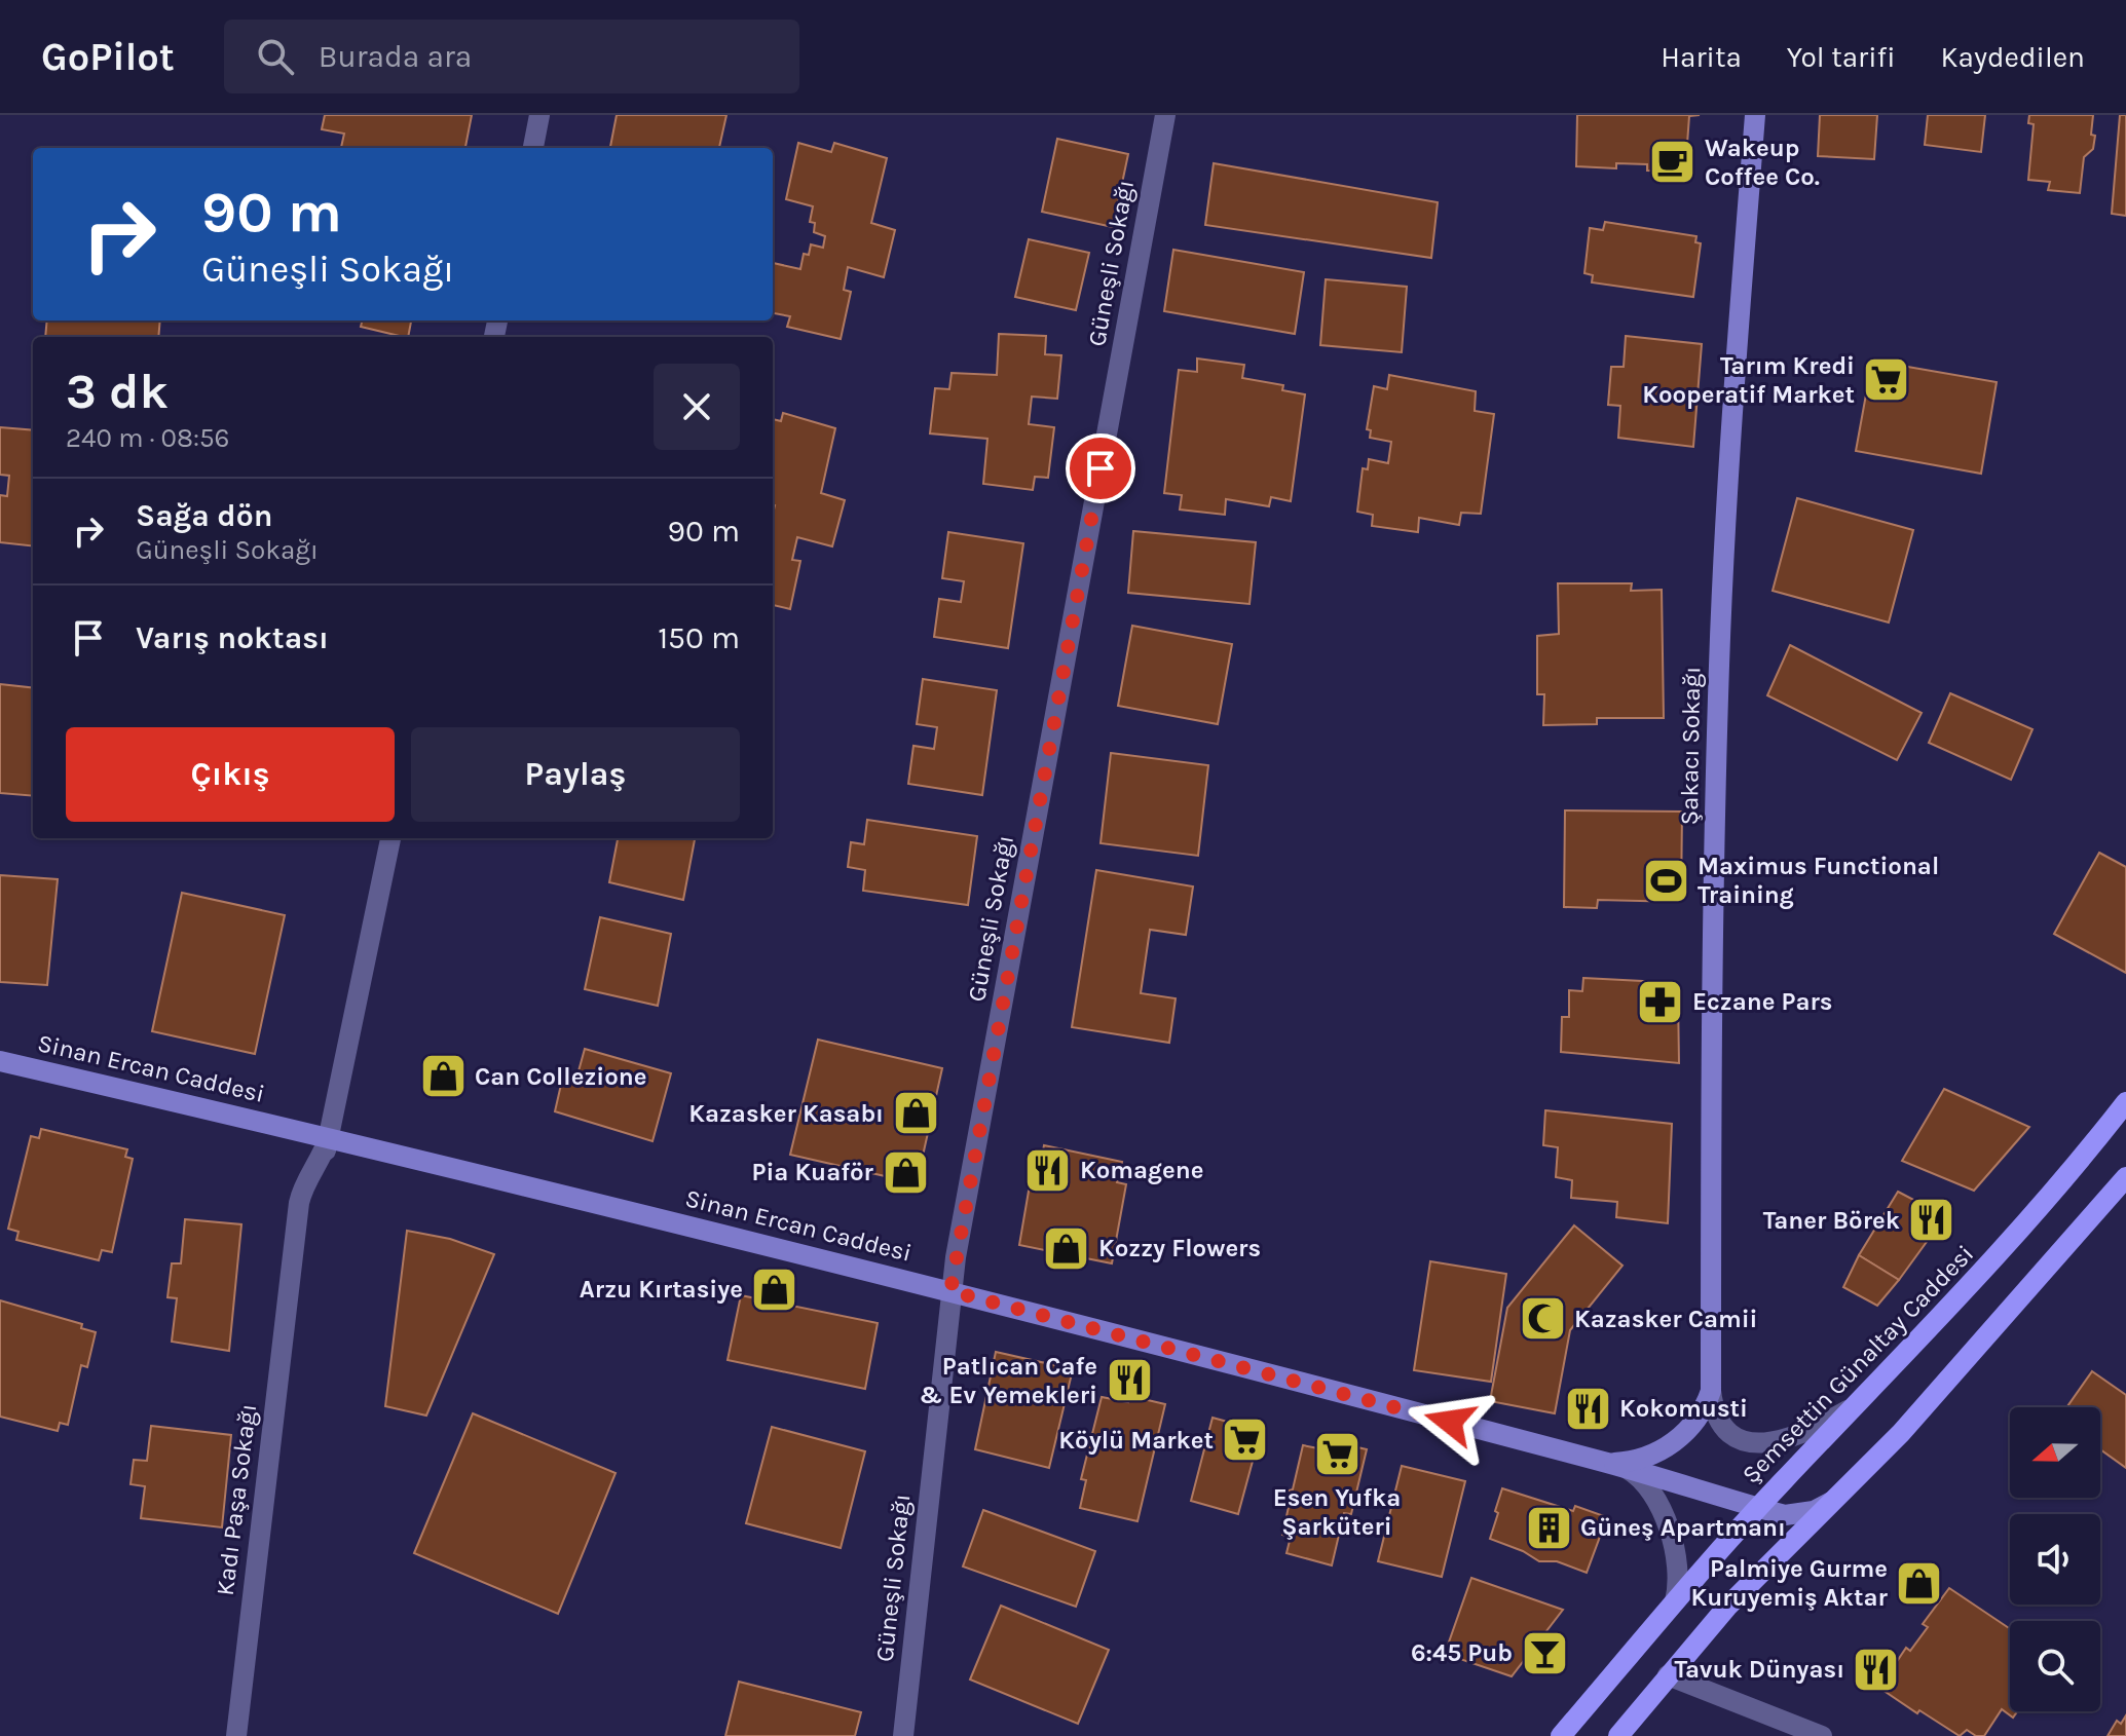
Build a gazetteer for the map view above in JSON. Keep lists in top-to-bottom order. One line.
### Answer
{"streets":{"main road":["Şemsettin Günaltay Caddesi"],"street":["Güneşli Sokağı","Şakacı Sokağı","Sinan Ercan Caddesi","Kadı Paşa Sokağı"]},"crossings":[["Güneşli Sokağı","Sinan Ercan Caddesi"],["Sinan Ercan Caddesi","Şemsettin Günaltay Caddesi"],["Sinan Ercan Caddesi","Kadı Paşa Sokağı"]],"places":{"cafe":["Wakeup Coffee Co."],"supermarket":["Tarım Kredi Kooperatif Market","Köylü Market","Esen Yufka Şarküteri"],"sports":["Maximus Functional Training"],"pharmacy":["Eczane Pars"],"shop":["Can Collezione","Kazasker Kasabı","Pia Kuaför","Kozzy Flowers","Arzu Kırtasiye","Palmiye Gurme Kuruyemiş Aktar"],"restaurant":["Komagene","Taner Börek","Patlıcan Cafe & Ev Yemekleri","Kokomusti","Tavuk Dünyası"],"mosque":["Kazasker Camii"],"building":["Güneş Apartmanı"],"bar":["6:45 Pub"]},"north":"left","page":{"header":"GoPilot","search":"Burada ara","nav":["Harita","Yol tarifi","Kaydedilen"],"turn":["90 m","Güneşli Sokağı"],"heading":["3 dk","240 m · 08:56"],"list":[{"name":"Sağa dön","note":"Güneşli Sokağı","value":"90 m"},{"name":"Varış noktası","value":"150 m"}],"buttons":["Çıkış","Paylaş"]}}
